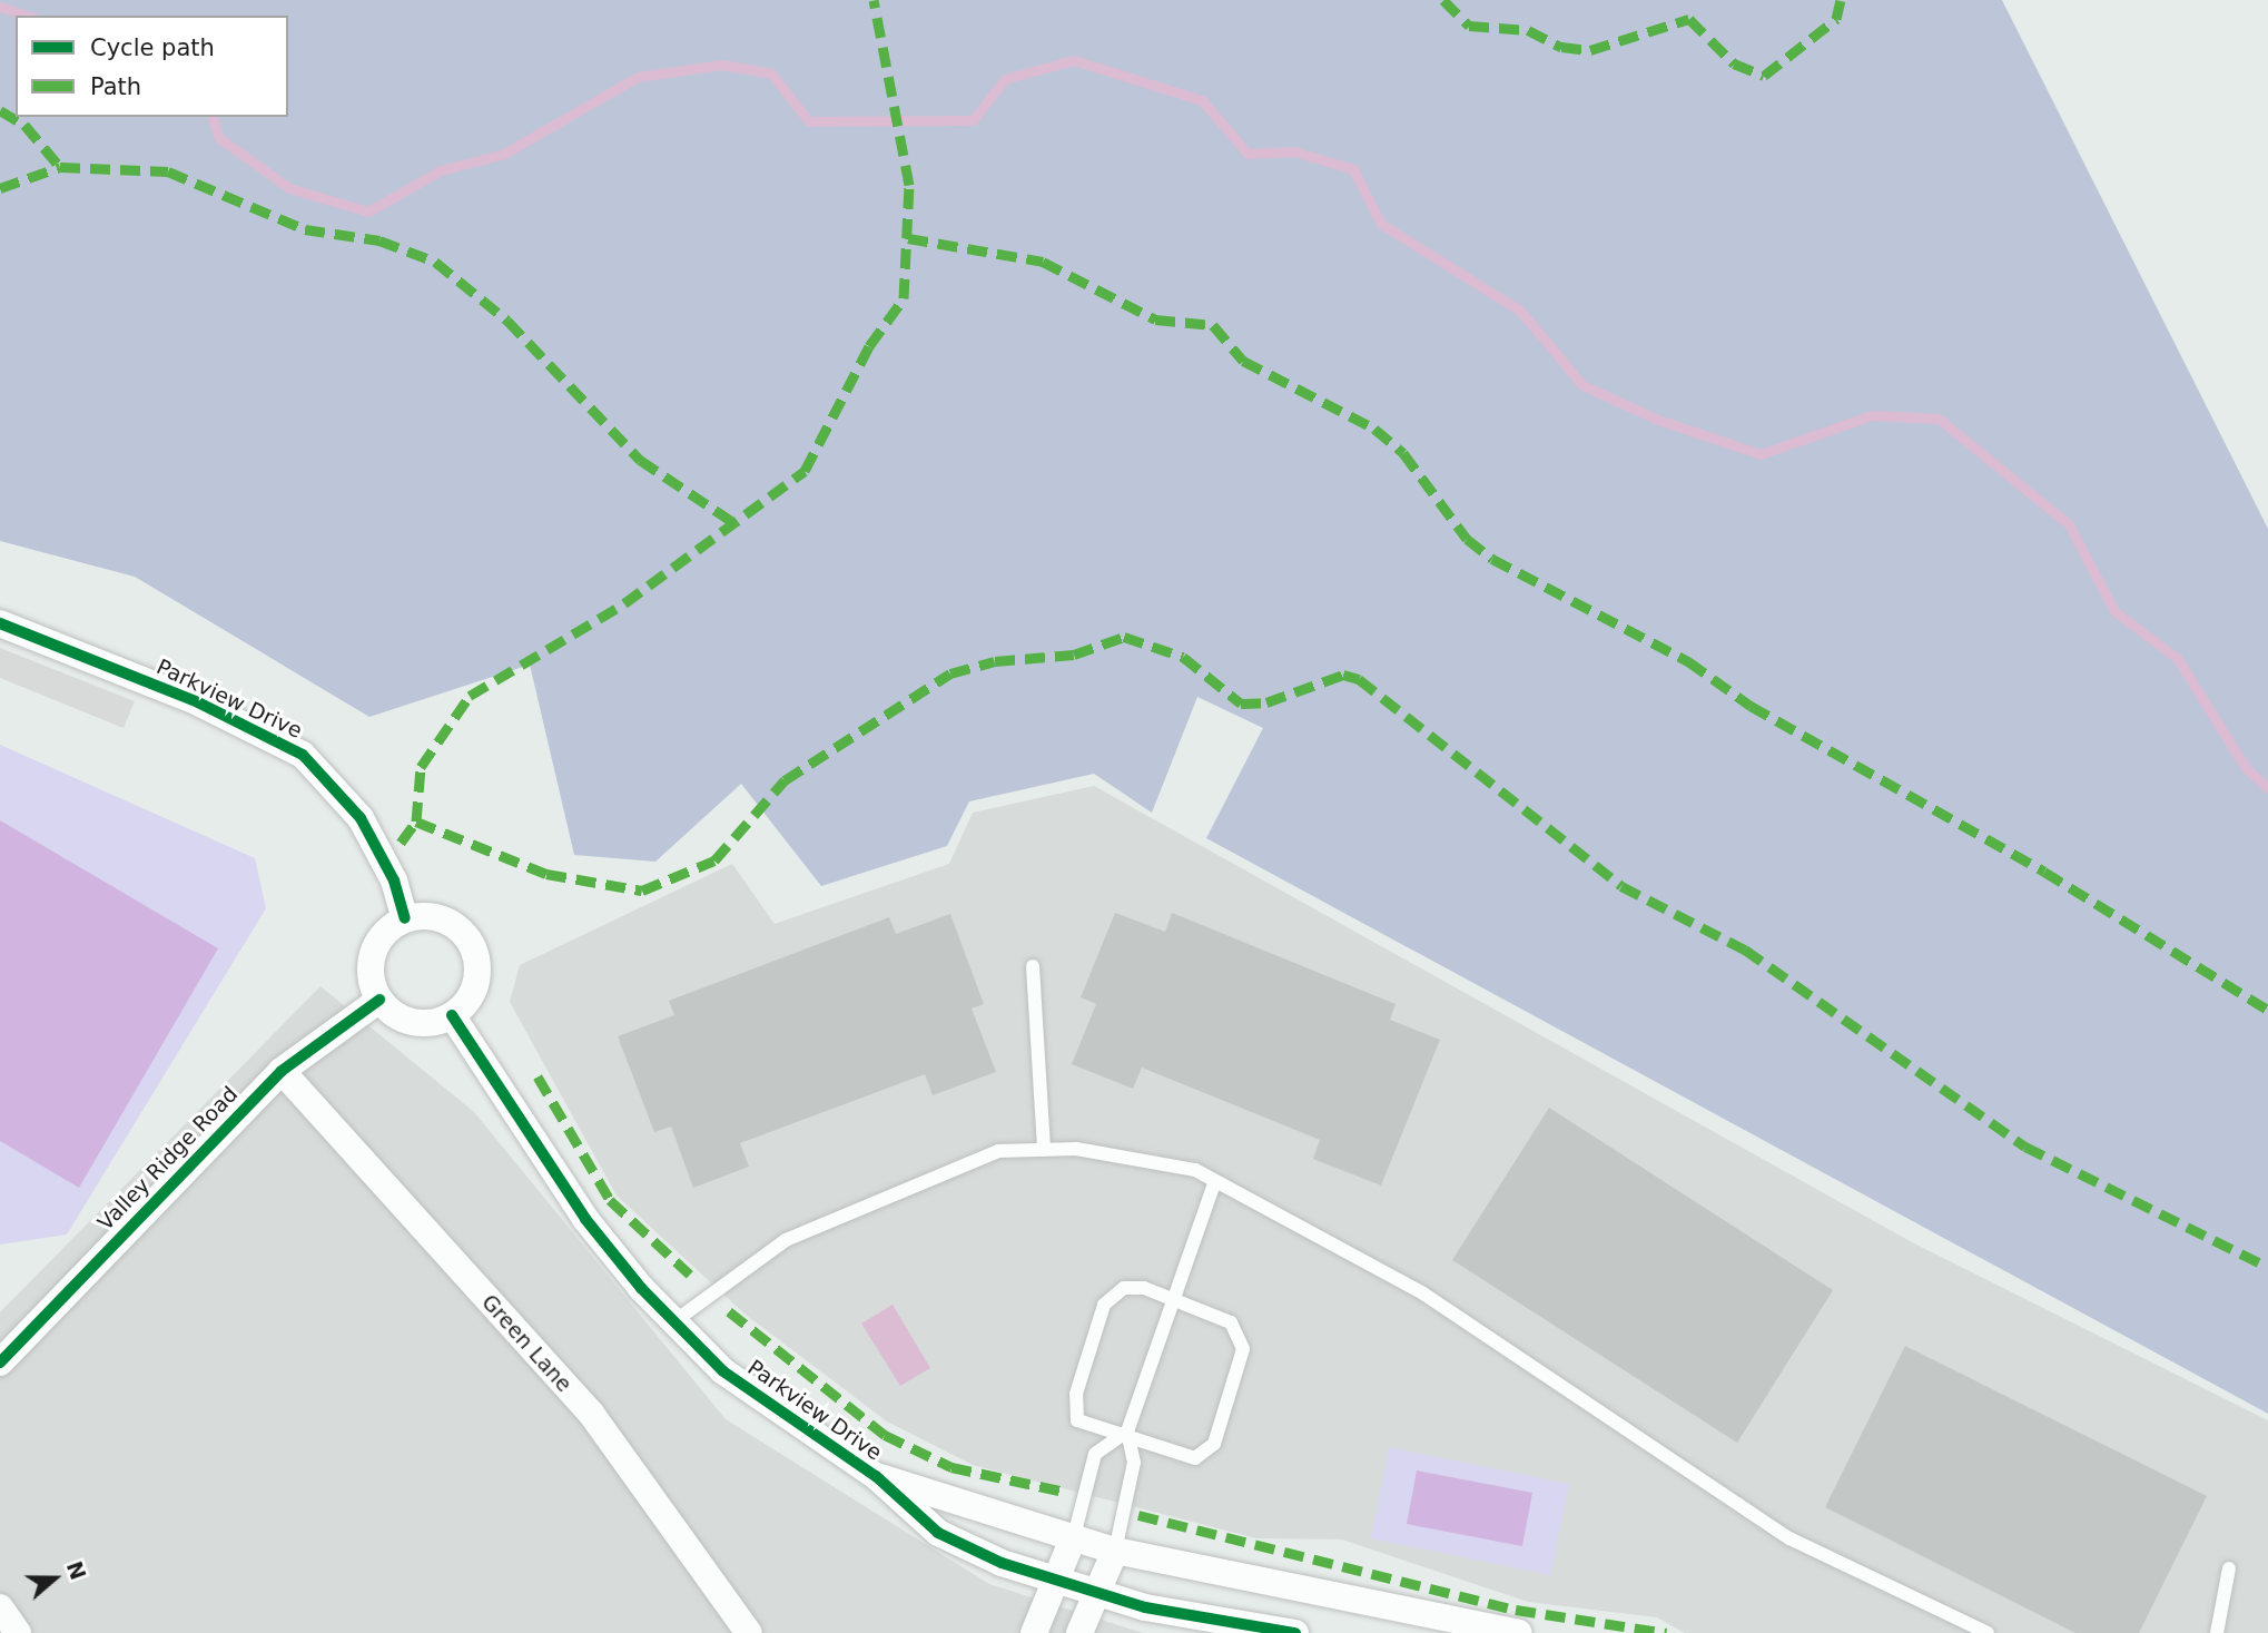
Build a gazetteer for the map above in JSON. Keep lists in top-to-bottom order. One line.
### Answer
{"streets":{"street":["Parkview Drive","Valley Ridge Road","Green Lane"]},"crossings":[["Parkview Drive","Valley Ridge Road"],["Valley Ridge Road","Green Lane"]],"legend":["Cycle path","Path"],"north":"right"}
